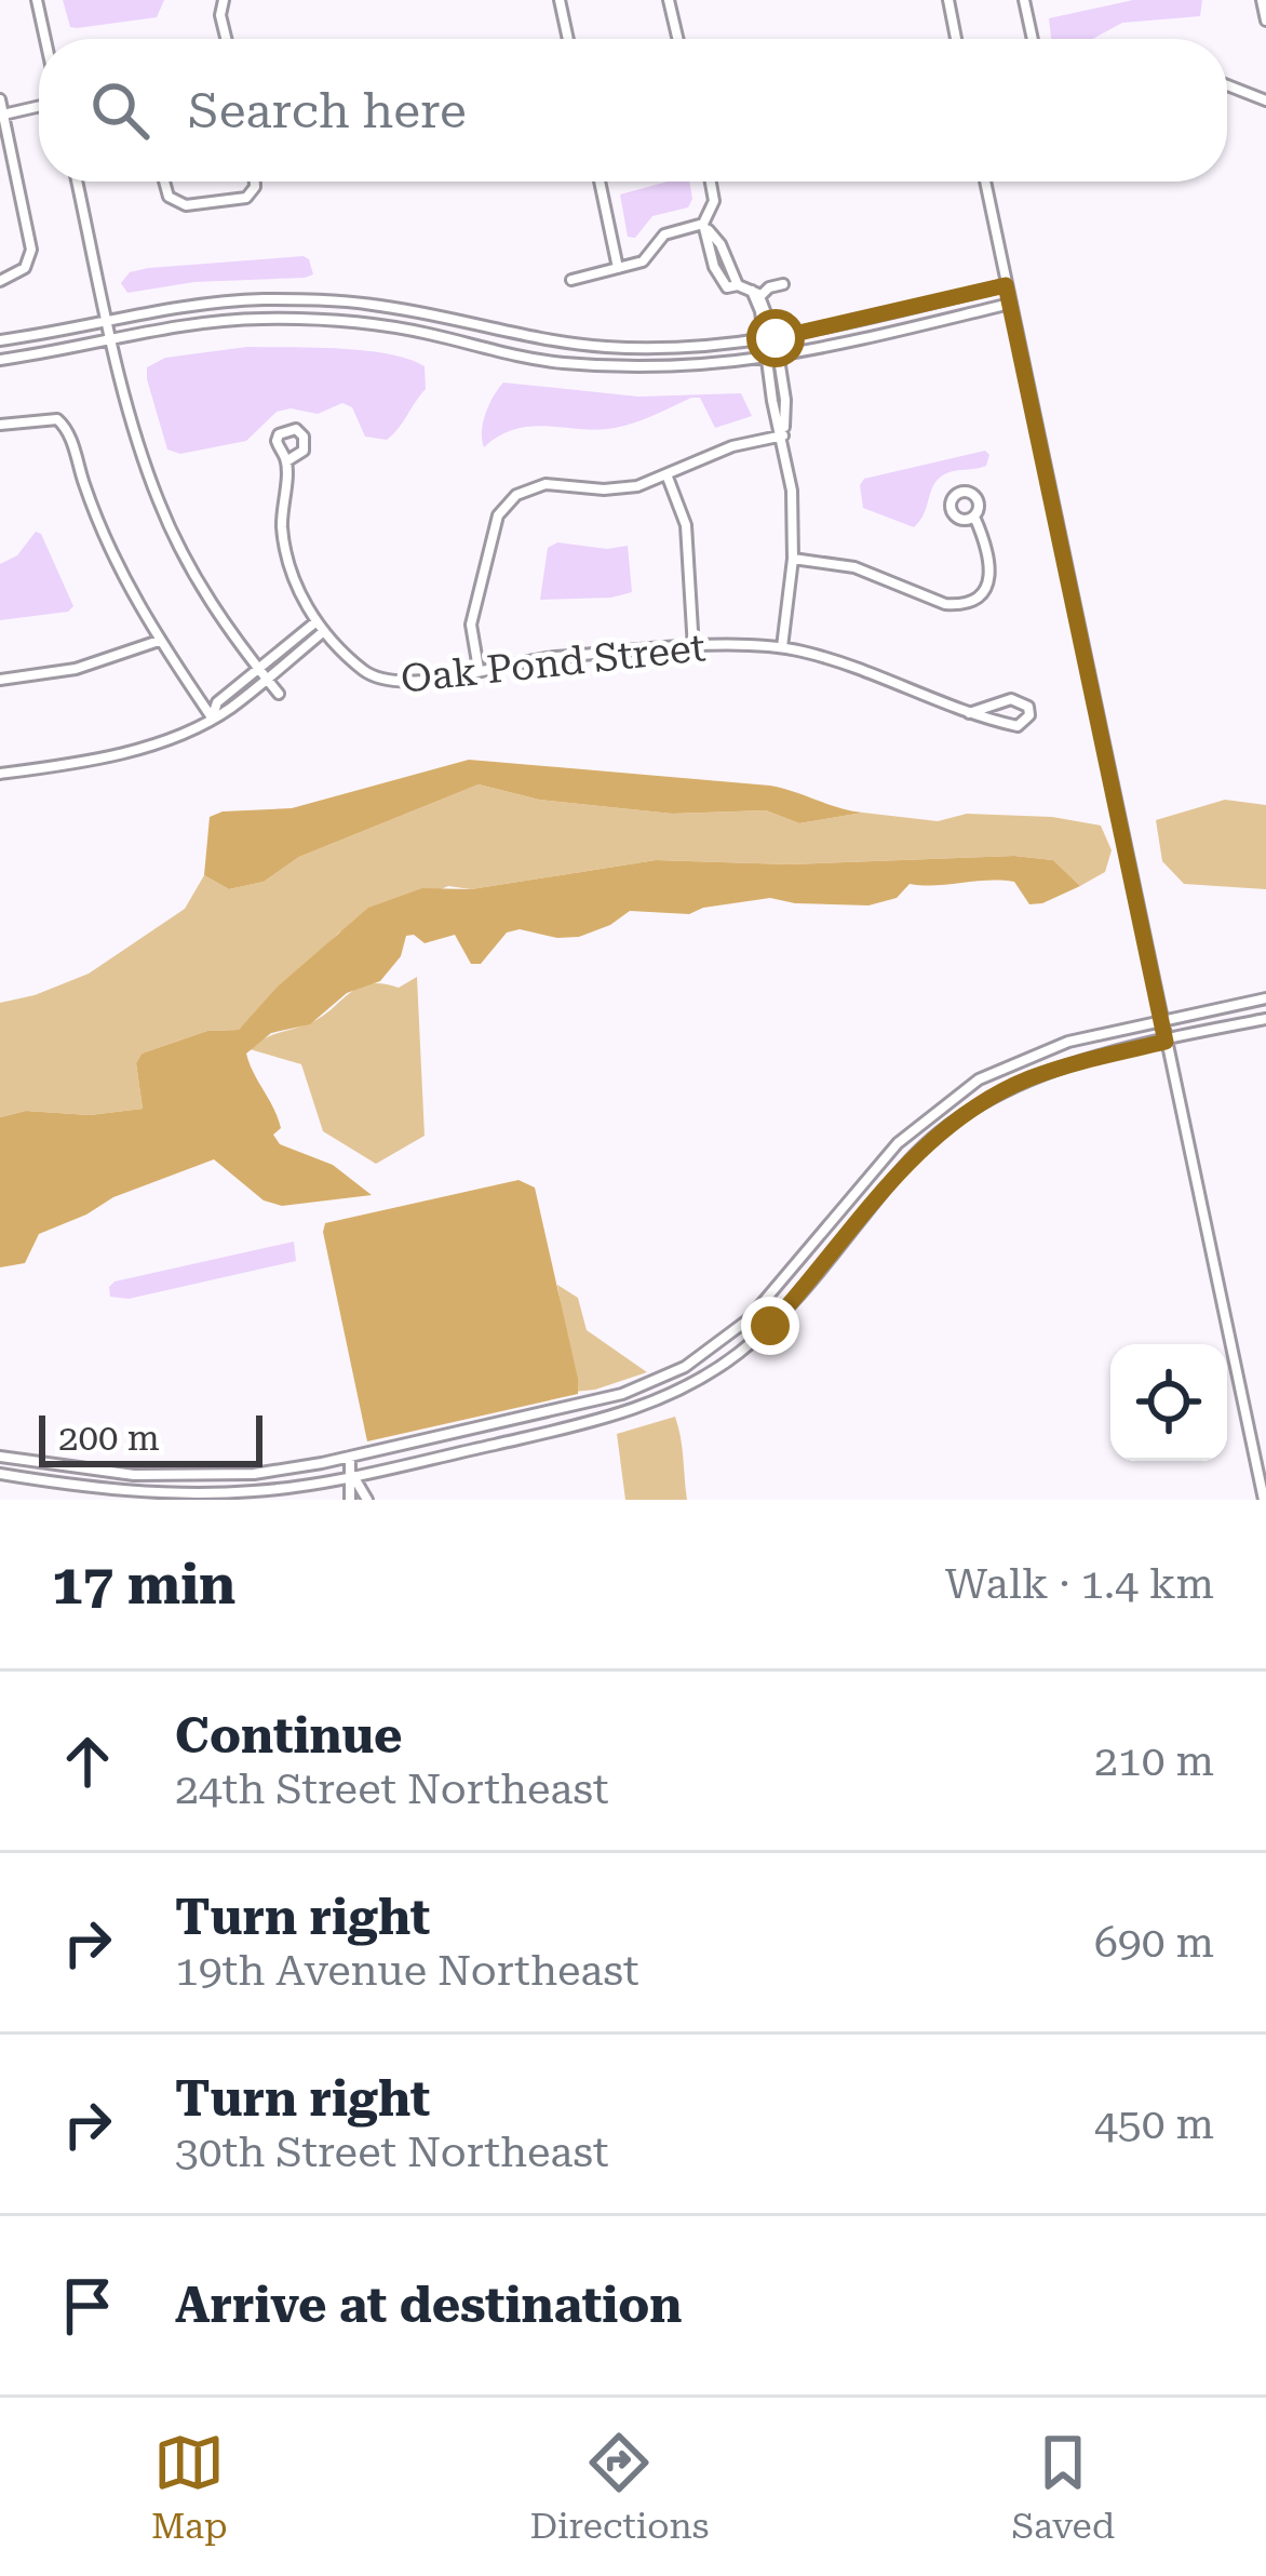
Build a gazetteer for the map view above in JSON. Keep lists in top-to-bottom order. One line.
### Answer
{"streets":{"street":["Oak Pond Street"]},"scale_bar":"200 m","page":{"search":"Search here","scale":"200 m","heading":["17 min","Walk · 1.4 km"],"list":[["Continue","24th Street Northeast","210 m"],["Turn right","19th Avenue Northeast","690 m"],["Turn right","30th Street Northeast","450 m"],"Arrive at destination"],"nav":["Map","Directions","Saved"]}}
